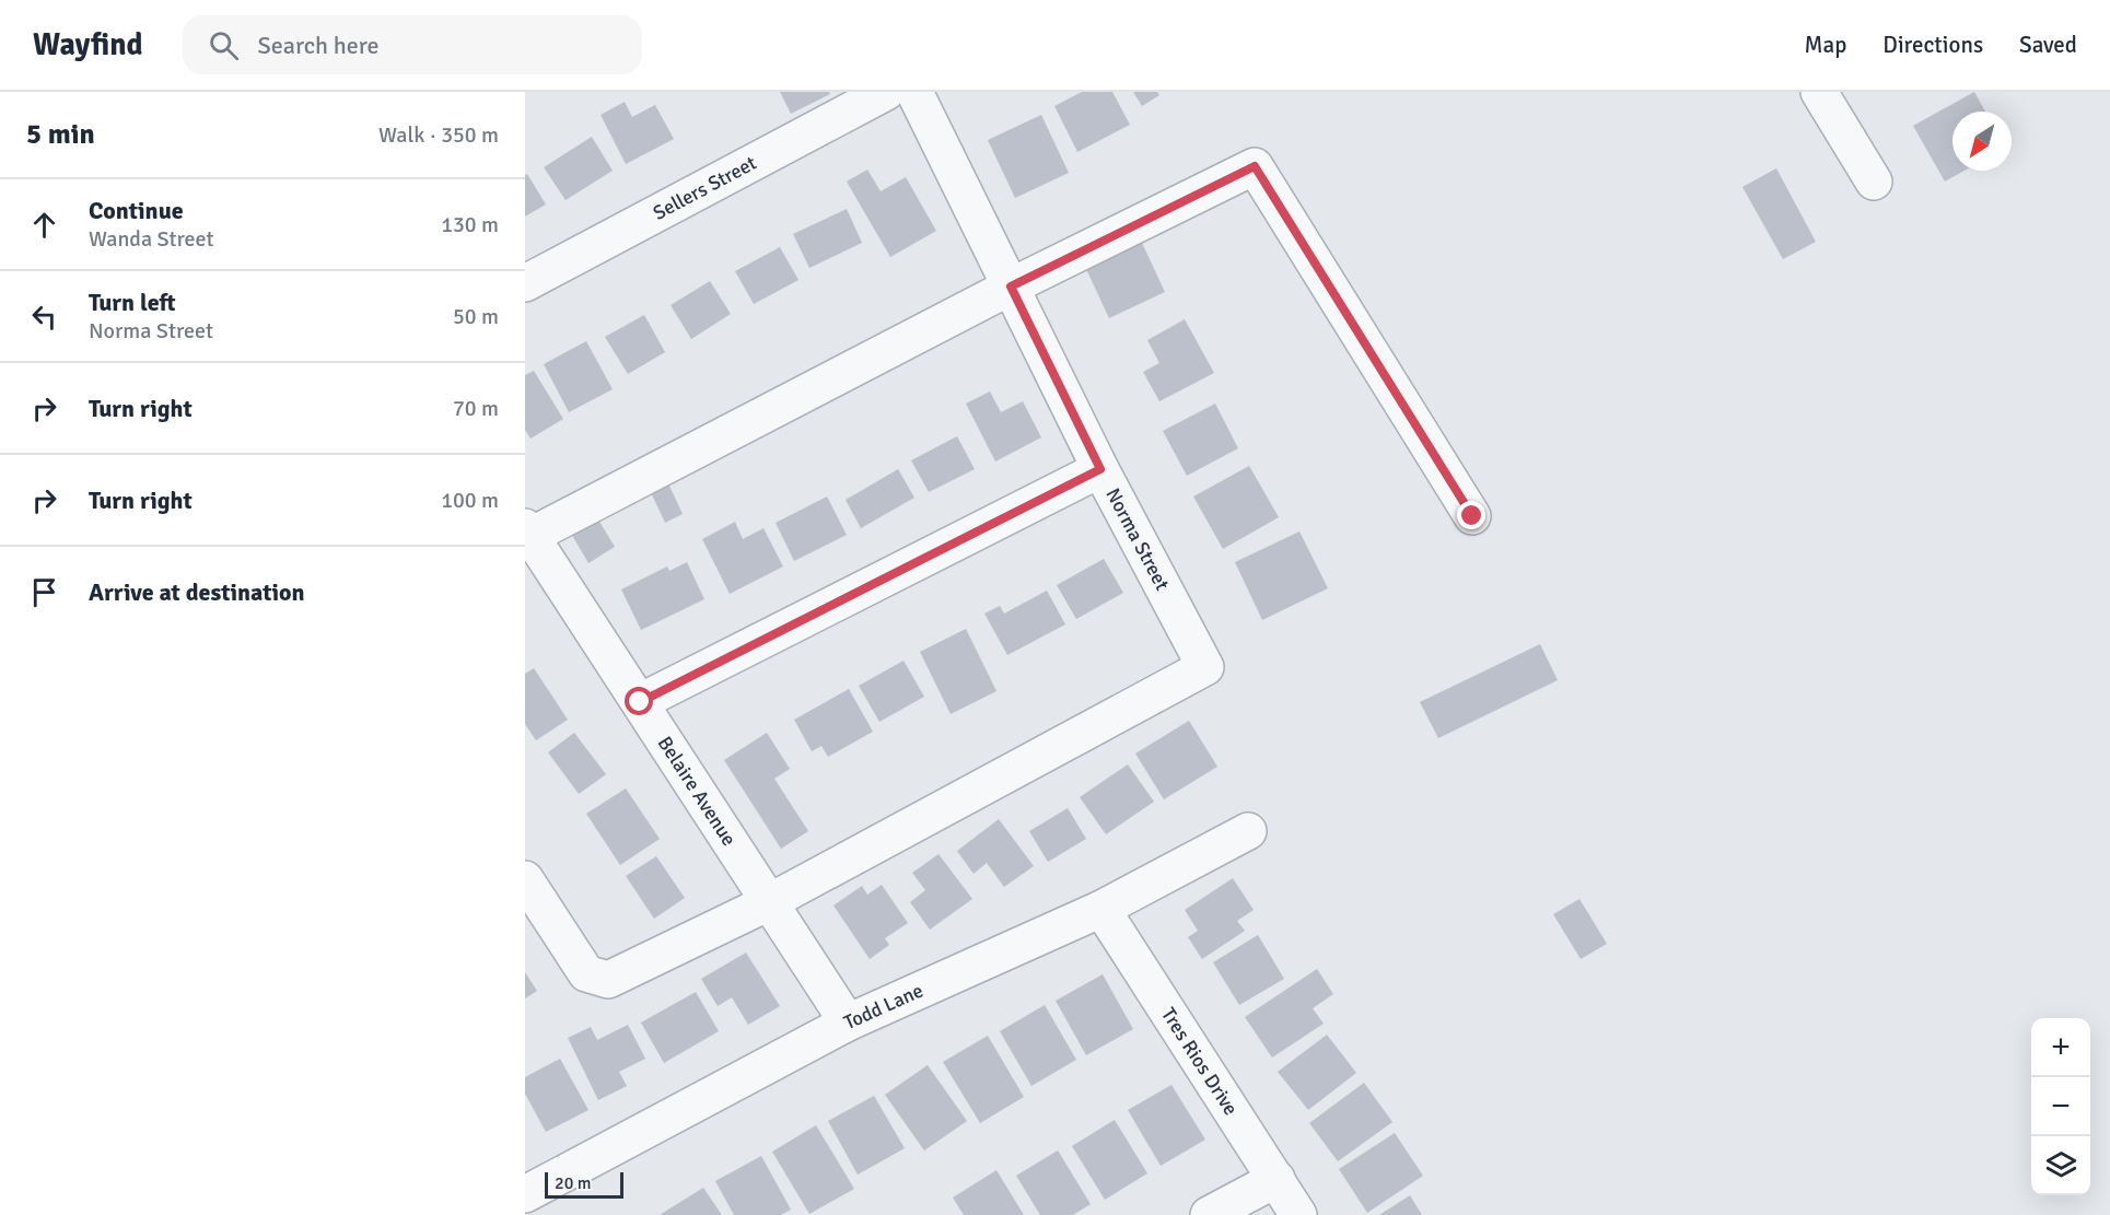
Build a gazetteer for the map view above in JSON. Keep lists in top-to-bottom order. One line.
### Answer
{"streets":{"street":["Sellers Street","Norma Street","Belaire Avenue","Todd Lane","Tres Rios Drive"]},"crossings":[["Norma Street","Belaire Avenue"],["Belaire Avenue","Todd Lane"],["Todd Lane","Tres Rios Drive"]],"scale_bar":"20 m","north":"bottom left","page":{"header":"Wayfind","search":"Search here","nav":["Map","Directions","Saved"],"heading":["5 min","Walk · 350 m"],"list":[["Continue","Wanda Street","130 m"],["Turn left","Norma Street","50 m"],["Turn right","70 m"],["Turn right","100 m"],"Arrive at destination"],"map_buttons":["+","−"],"scale":"20 m"}}
